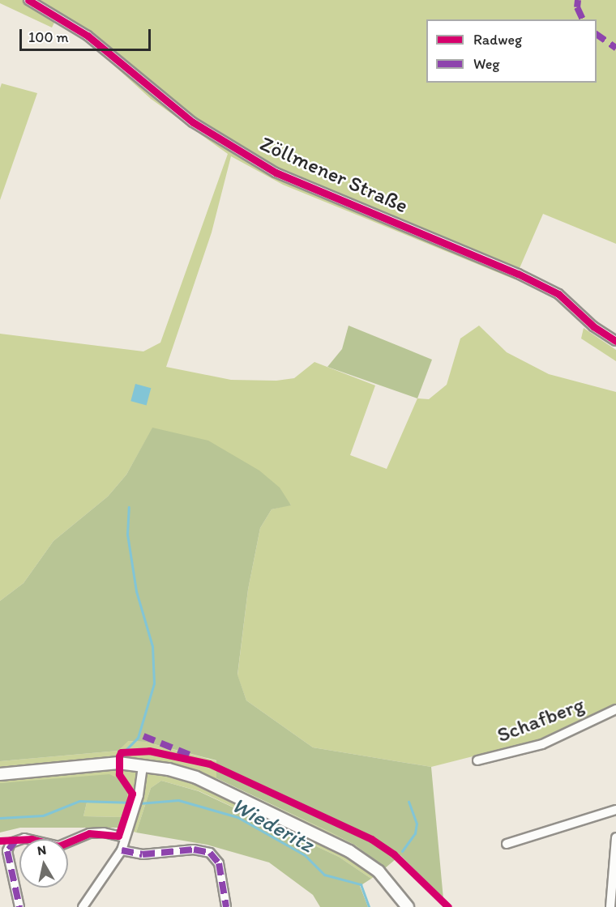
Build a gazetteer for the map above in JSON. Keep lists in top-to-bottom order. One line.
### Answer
{"streets":{"street":["Zöllmener Straße","Schafberg"]},"water":["Wiederitz"],"legend":["Radweg","Weg"],"scale_bar":"100 m","north":"top"}
